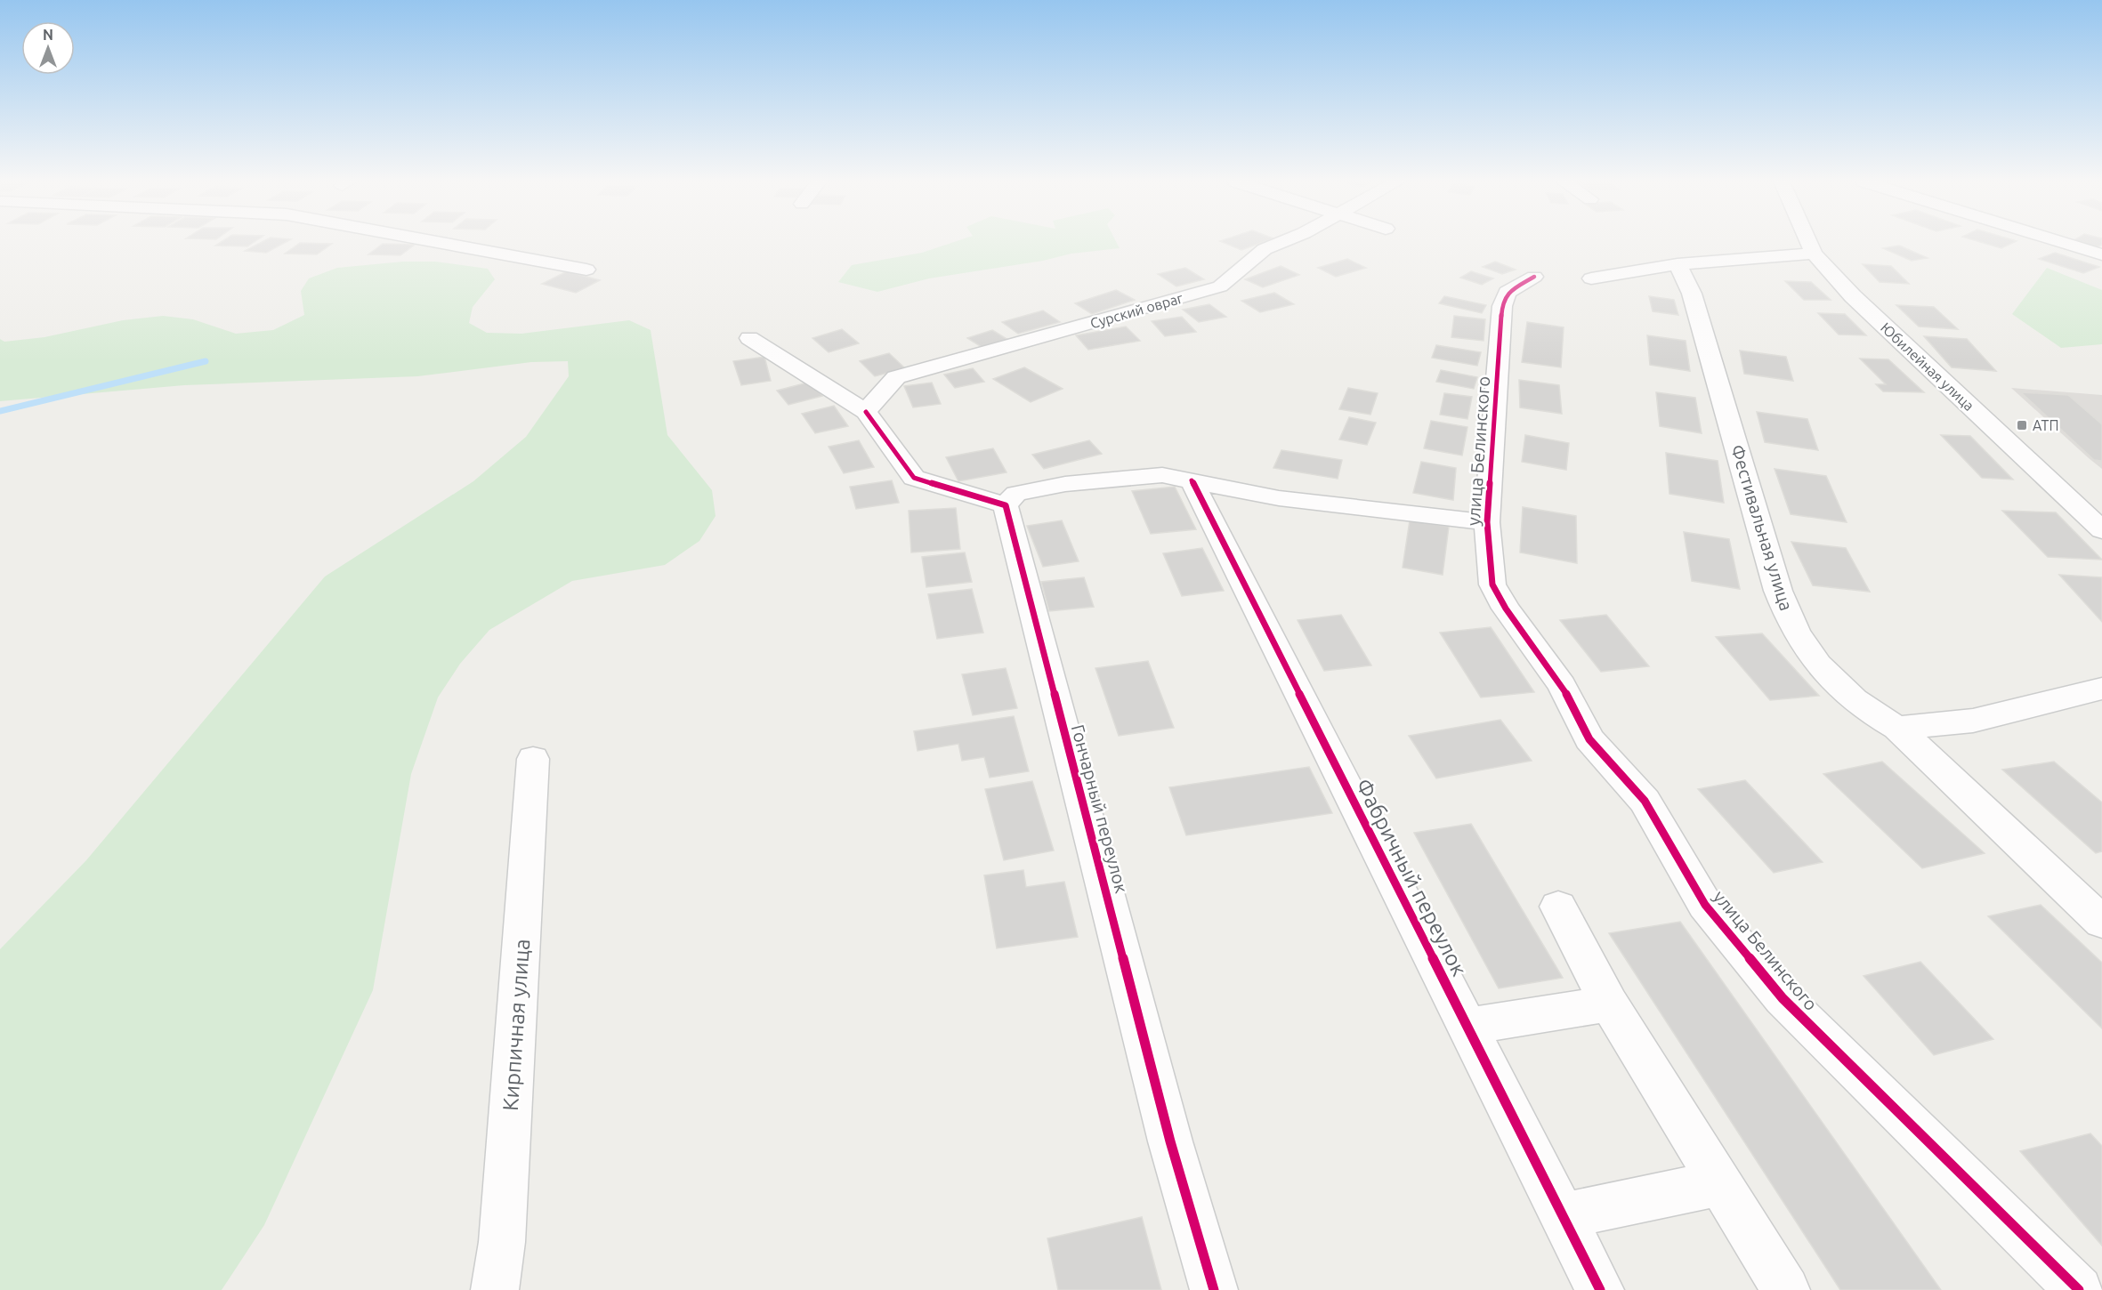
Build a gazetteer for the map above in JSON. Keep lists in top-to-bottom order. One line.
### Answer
{"streets":{"street":["Сурский овраг","Юбилейная улица","улица Белинского","Фестивальная улица","Гончарный переулок","Фабричный переулок","Кирпичная улица"]},"places":{"transit":["АТП"]},"north":"top"}
